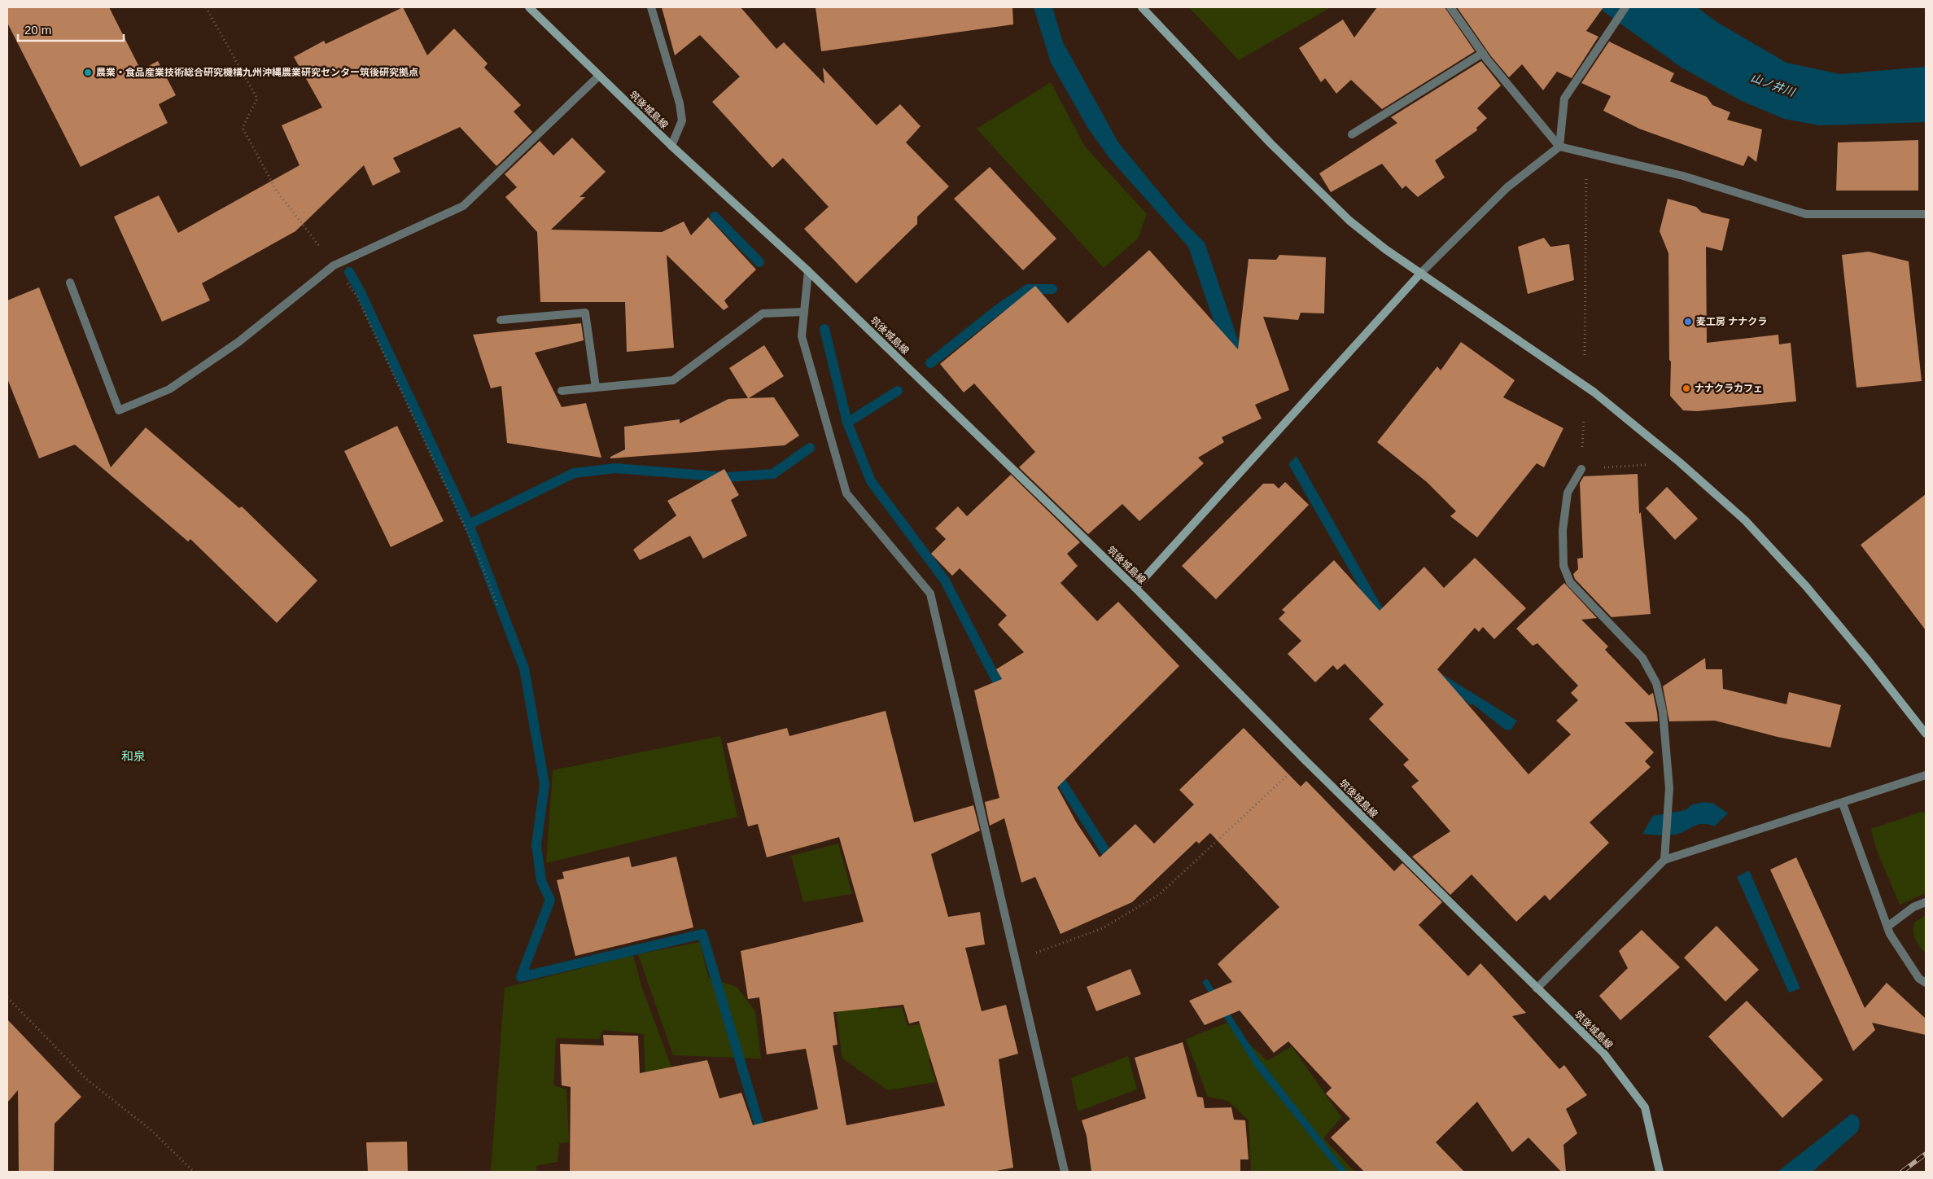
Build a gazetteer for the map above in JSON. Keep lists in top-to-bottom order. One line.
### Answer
{"streets":{"main road":["筑後城島線"]},"districts":["和泉"],"water":["山ノ井川"],"places":["農業・食品産業技術総合研究機構九州沖縄農業研究センター筑後研究拠点","麦工房 ナナクラ","ナナクラカフェ"],"scale_bar":"20 m"}
